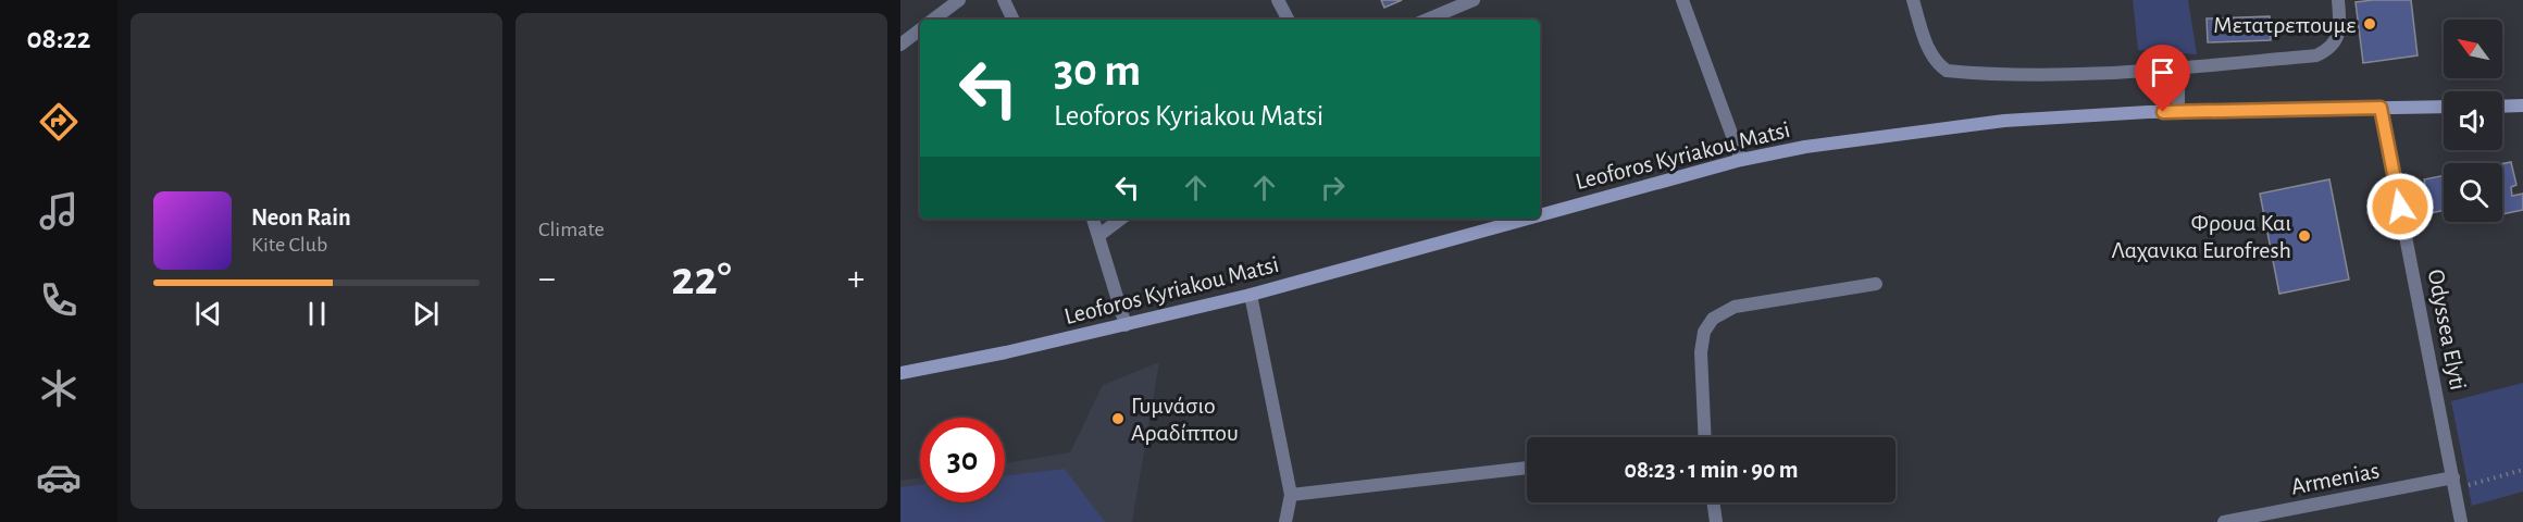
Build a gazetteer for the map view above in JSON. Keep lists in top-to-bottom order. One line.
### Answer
{"streets":{"main road":["Leoforos Kyriakou Matsi"],"street":["Odyssea Elyti","Armenias"]},"crossings":[["Leoforos Kyriakou Matsi","Odyssea Elyti"],["Odyssea Elyti","Armenias"]],"places":["Μετατρεπουμε","Φρουα Και Λαχανικα Eurofresh","Γυμνάσιο Αραδίππου"],"north":"top left","page":{"tabs":"08:22","tile":"Climate","turn":["30 m","Leoforos Kyriakou Matsi"],"song":["Neon Rain","Kite Club"],"heat":["−","22°","+"],"limit":"30","trip":"08:23 · 1 min · 90 m"}}
